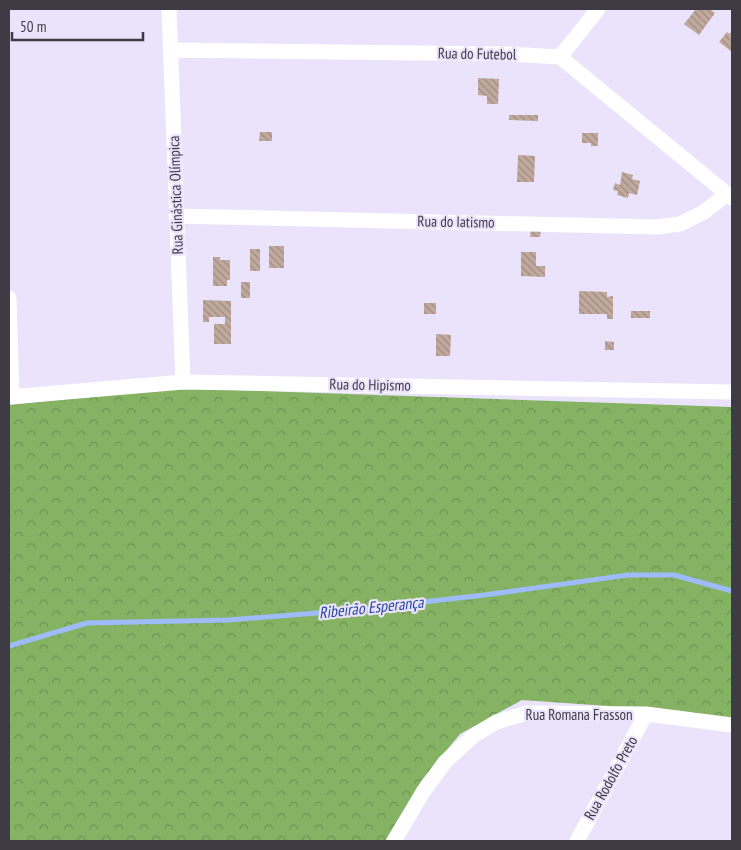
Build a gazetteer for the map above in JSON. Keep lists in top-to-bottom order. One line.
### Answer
{"streets":{"street":["Rua do Futebol","Rua Ginástica Olímpica","Rua do Iatismo","Rua do Hipismo","Rua Romana Frasson","Rua Rodolfo Preto"]},"crossings":[["Rua do Futebol","Rua Ginástica Olímpica"],["Rua Ginástica Olímpica","Rua do Iatismo"],["Rua Ginástica Olímpica","Rua do Hipismo"],["Rua Romana Frasson","Rua Rodolfo Preto"]],"water":["Ribeirão Esperança"],"scale_bar":"50 m"}
